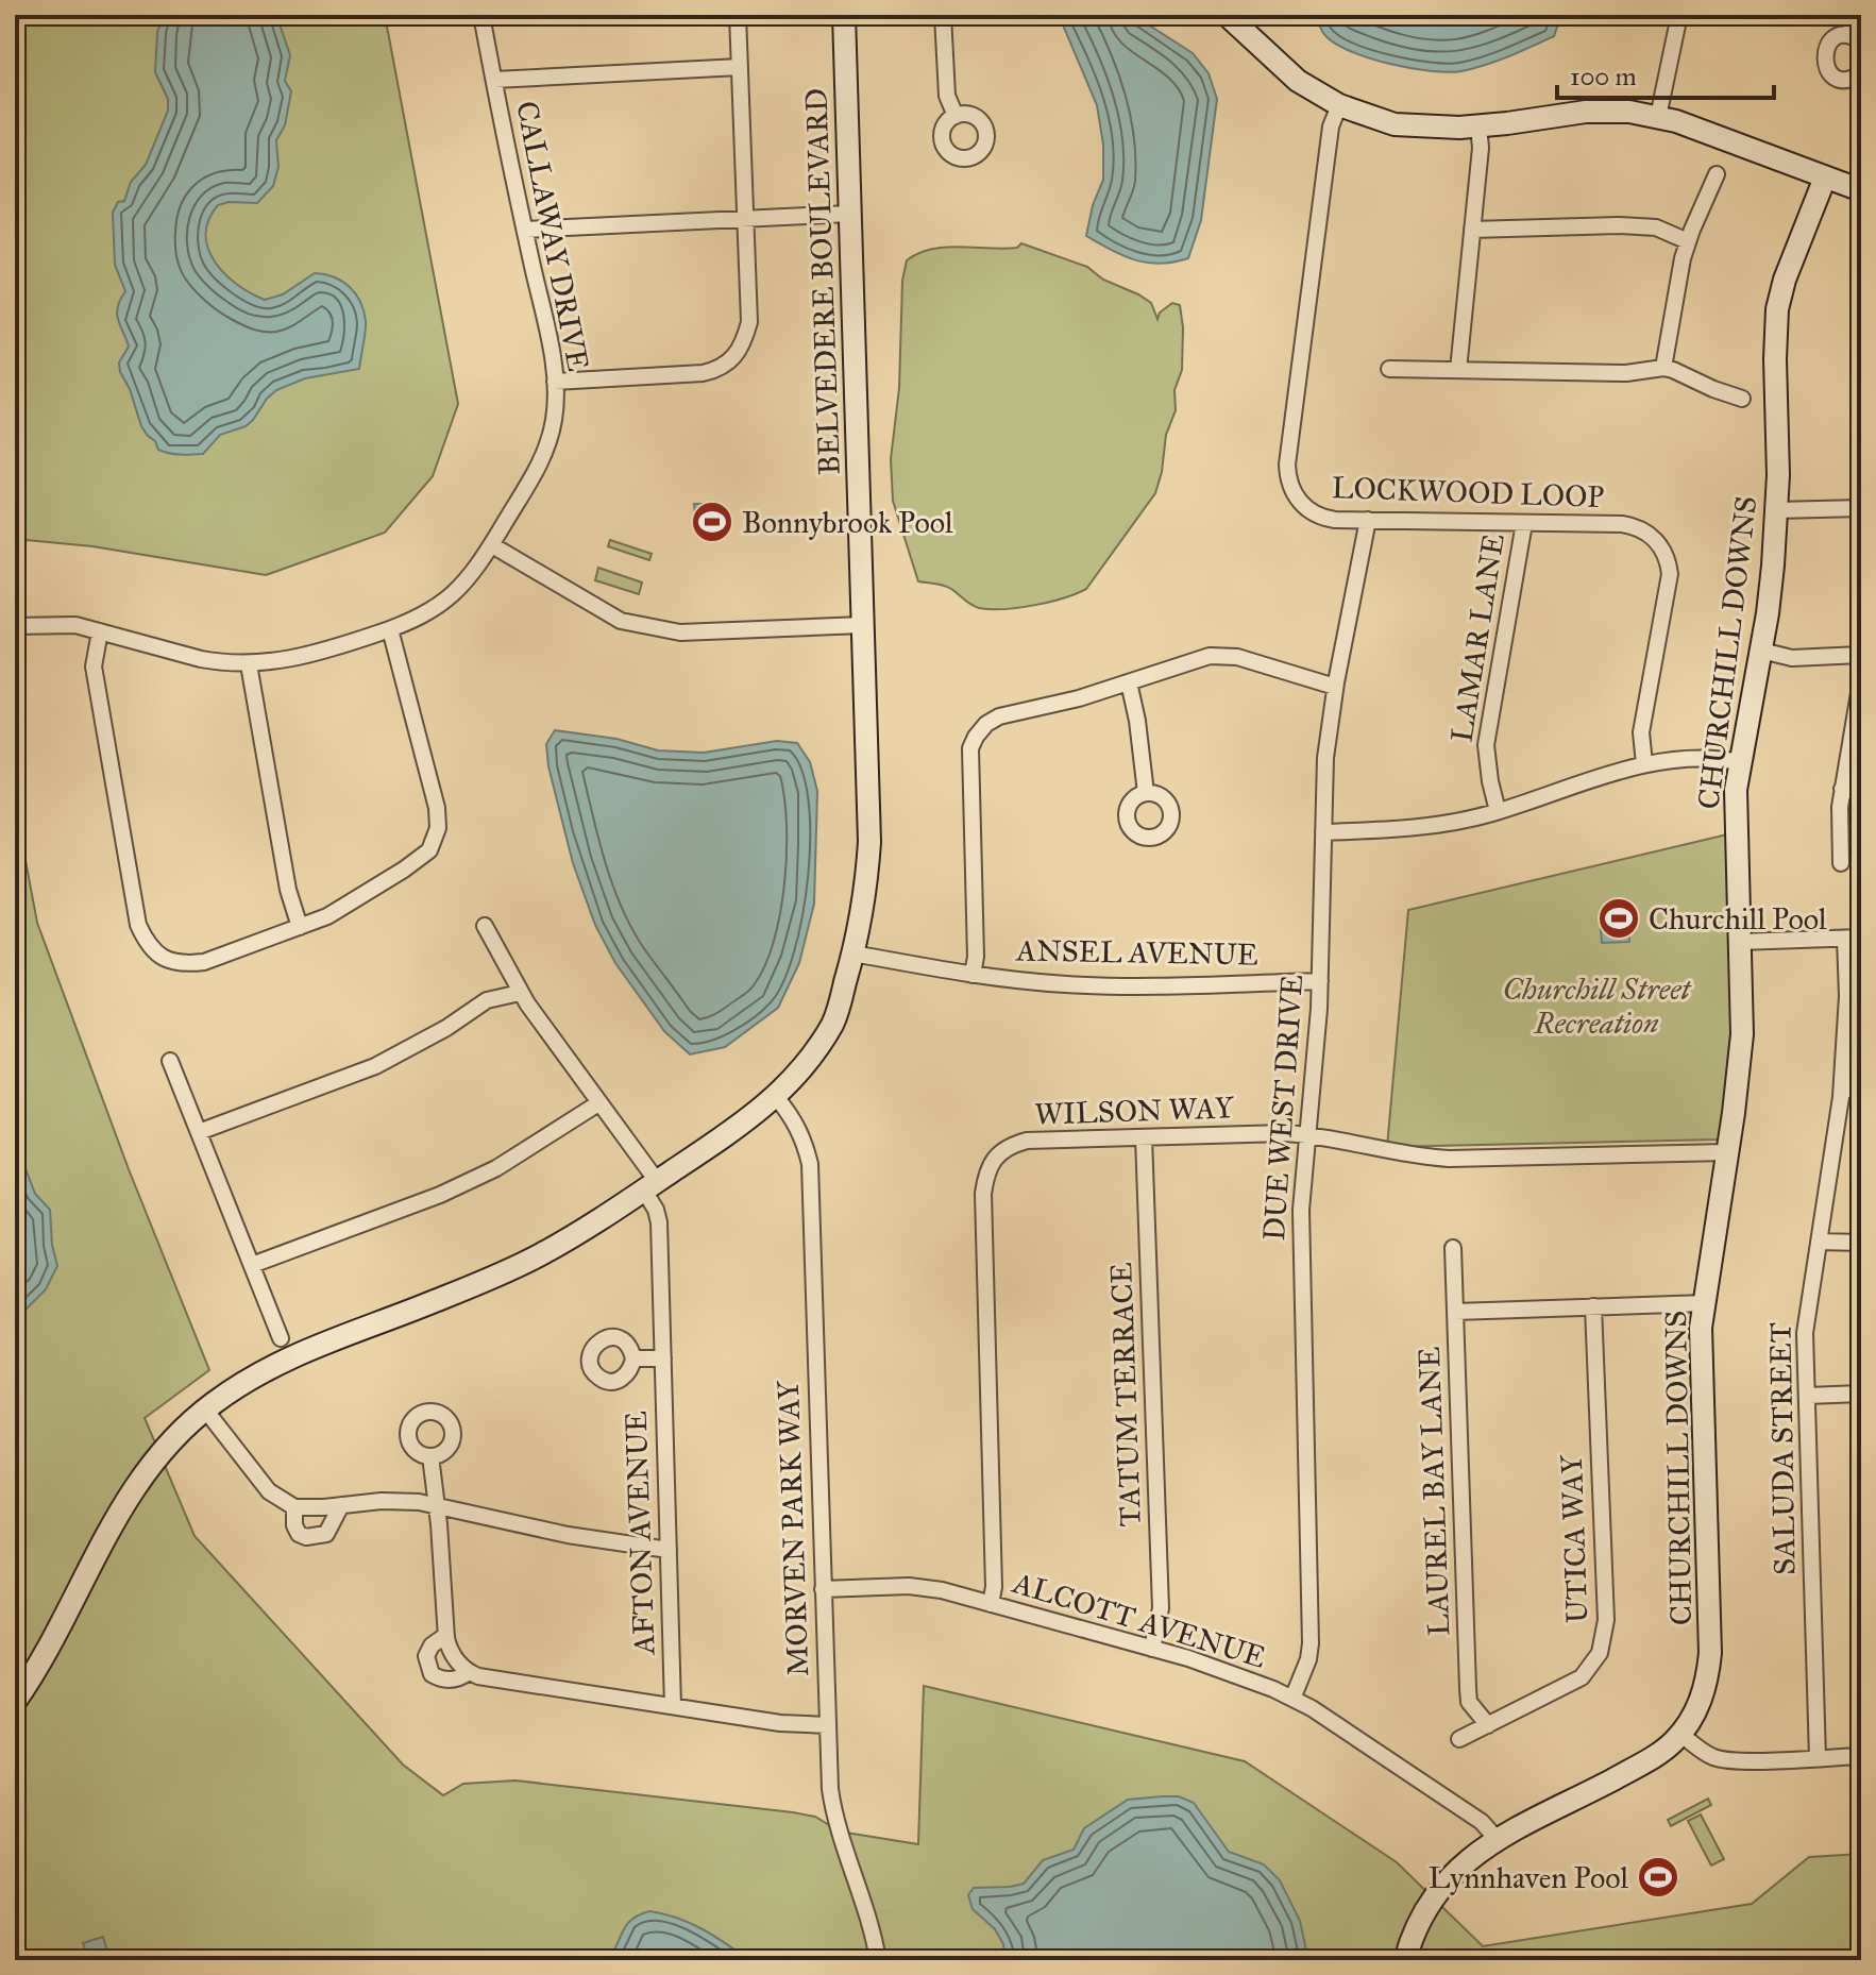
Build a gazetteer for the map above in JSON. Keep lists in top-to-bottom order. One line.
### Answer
{"streets":{"street":["CALLAWAY DRIVE","BELVEDERE BOULEVARD","LOCKWOOD LOOP","LAMAR LANE","CHURCHILL DOWNS","ANSEL AVENUE","DUE WEST DRIVE","WILSON WAY","TATUM TERRACE","SALUDA STREET","LAUREL BAY LANE","MORVEN PARK WAY","AFTON AVENUE","UTICA WAY","ALCOTT AVENUE"]},"crossings":[["BELVEDERE BOULEVARD","ANSEL AVENUE"],["BELVEDERE BOULEVARD","MORVEN PARK WAY"],["BELVEDERE BOULEVARD","AFTON AVENUE"],["LOCKWOOD LOOP","LAMAR LANE"],["LOCKWOOD LOOP","DUE WEST DRIVE"],["CHURCHILL DOWNS","WILSON WAY"],["CHURCHILL DOWNS","ALCOTT AVENUE"],["ANSEL AVENUE","DUE WEST DRIVE"],["DUE WEST DRIVE","WILSON WAY"],["DUE WEST DRIVE","ALCOTT AVENUE"],["WILSON WAY","TATUM TERRACE"],["WILSON WAY","ALCOTT AVENUE"],["TATUM TERRACE","ALCOTT AVENUE"],["LAUREL BAY LANE","UTICA WAY"],["MORVEN PARK WAY","ALCOTT AVENUE"]],"parks":["Churchill Street Recreation"],"places":{"sports":["Bonnybrook Pool","Churchill Pool","Lynnhaven Pool"]},"scale_bar":"100 m"}
